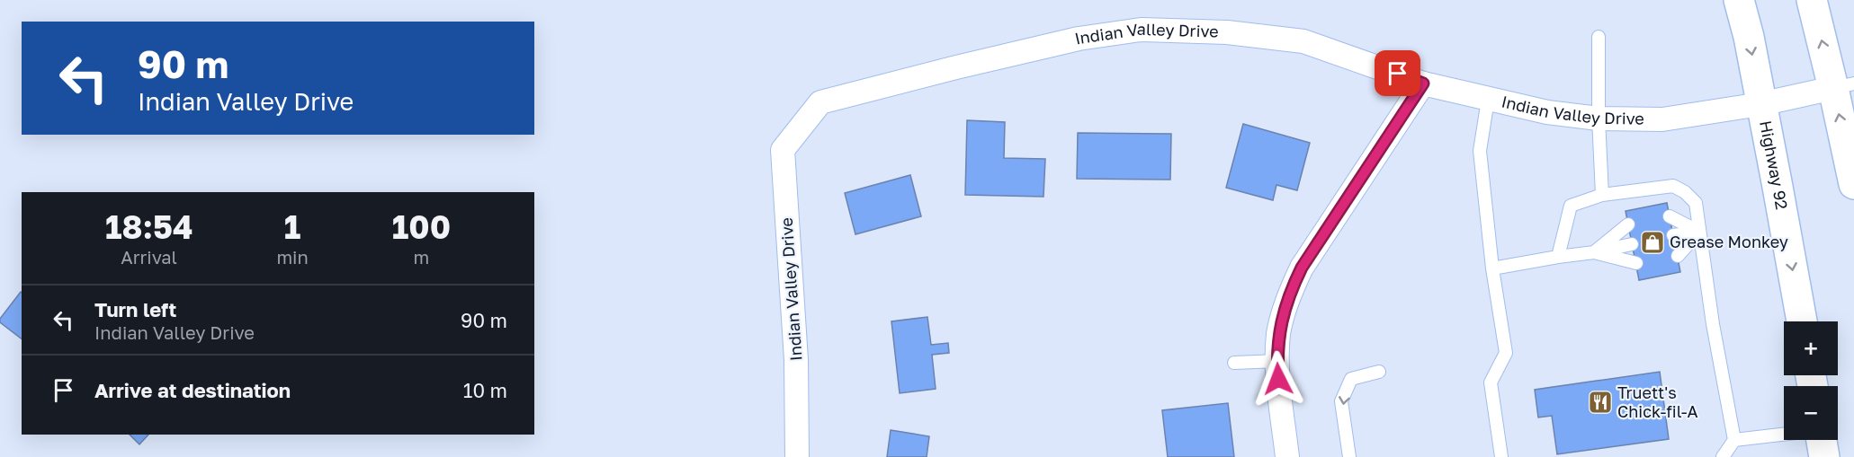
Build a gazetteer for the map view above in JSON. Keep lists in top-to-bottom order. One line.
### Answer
{"streets":{"main road":["Highway 92"],"street":["Indian Valley Drive"]},"crossings":[["Indian Valley Drive","Highway 92"]],"places":{"shop":["Grease Monkey"],"restaurant":["Truett's Chick-fil-A"]},"page":{"turn":["90 m","Indian Valley Drive"],"eta":["18:54","Arrival","1","min","100","m"],"list":[{"name":"Turn left","note":"Indian Valley Drive","value":"90 m"},{"name":"Arrive at destination","value":"10 m"}],"map_buttons":["+","−"]}}
